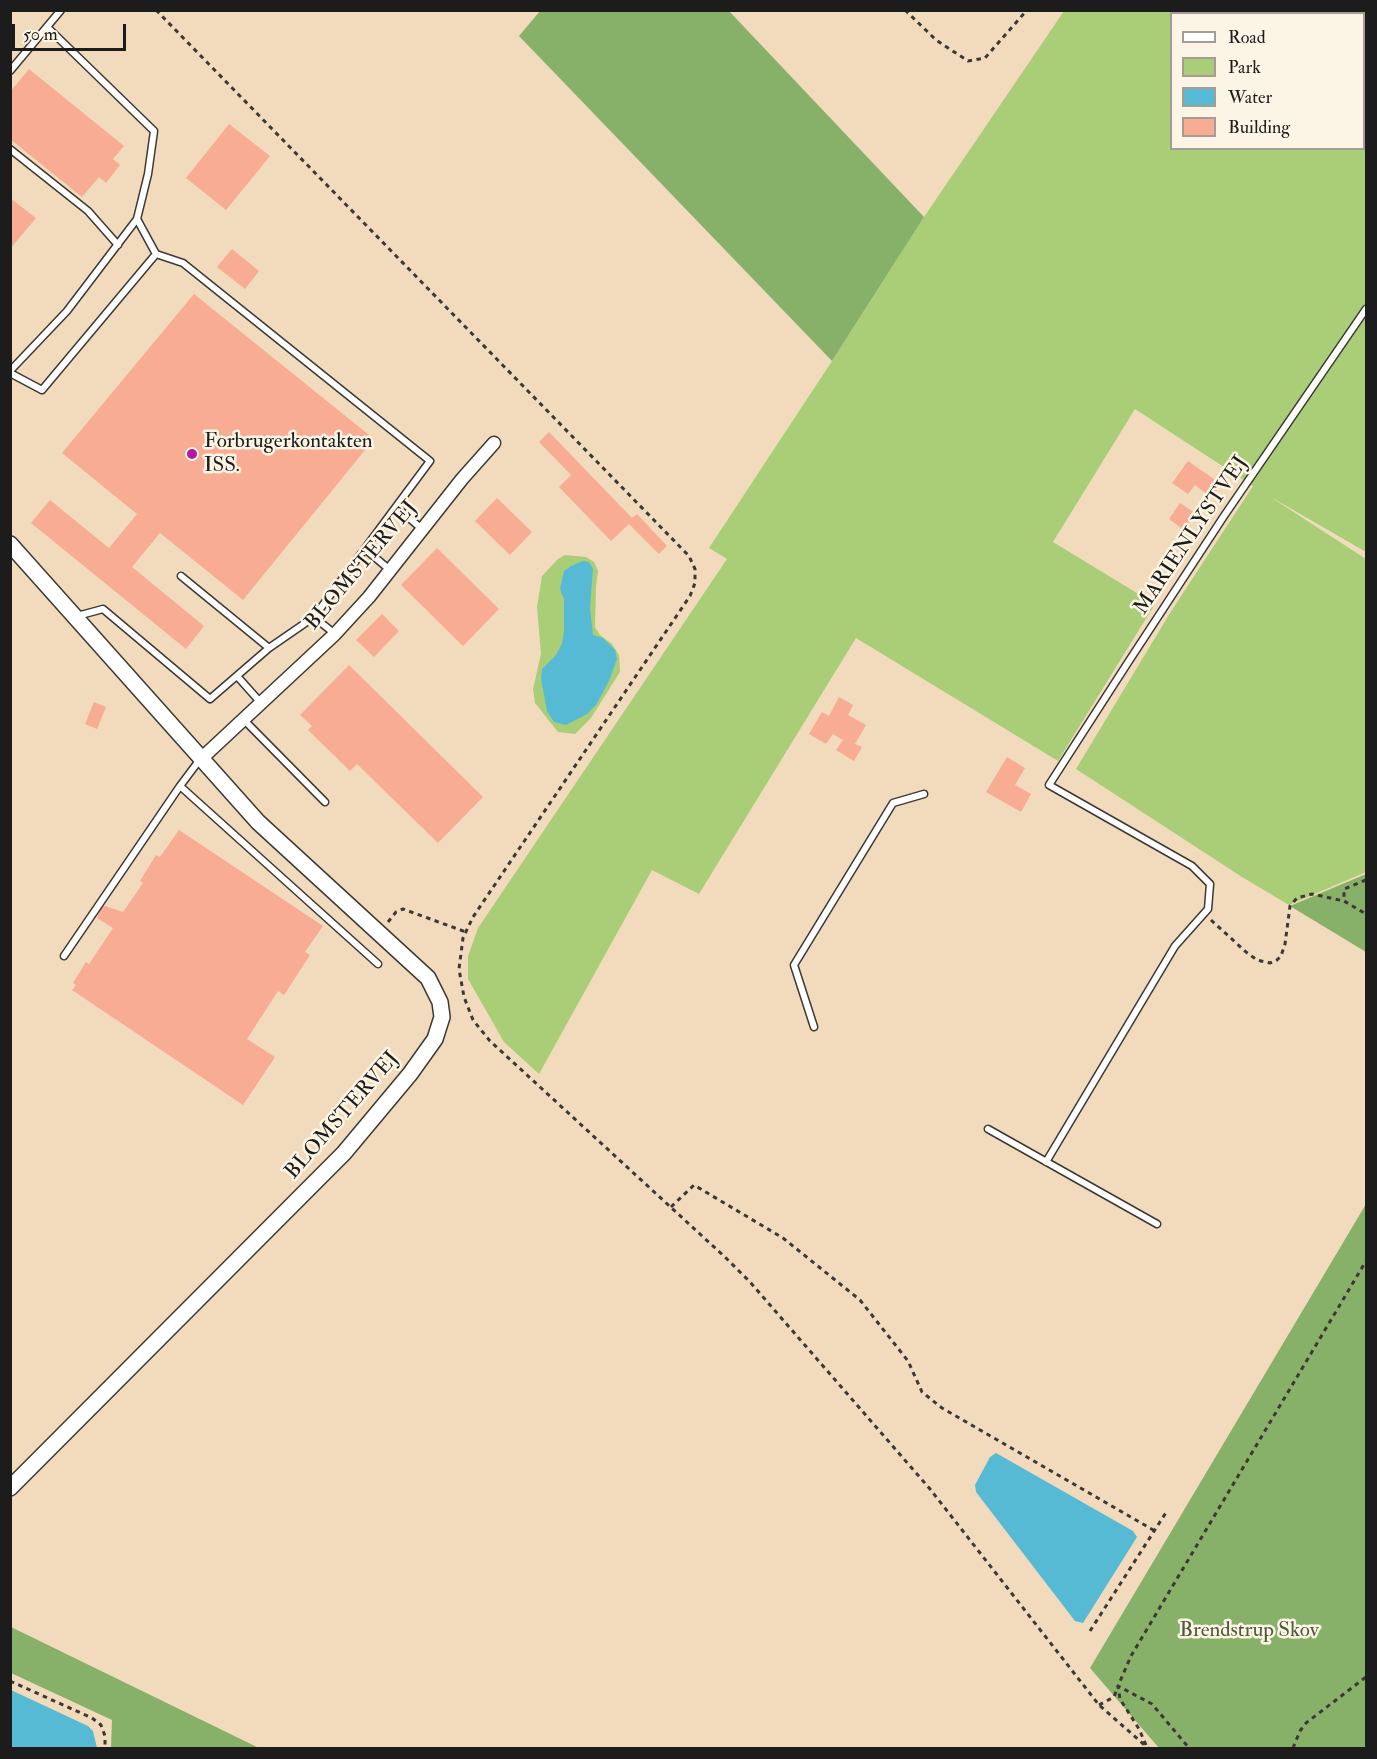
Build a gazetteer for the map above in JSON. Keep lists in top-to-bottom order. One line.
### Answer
{"streets":{"street":["BLOMSTERVEJ"],"lane":["MARIENLYSTVEJ"]},"parks":["Brendstrup Skov"],"places":["Forbrugerkontakten ISS."],"legend":["Road","Park","Water","Building"],"scale_bar":"50 m"}
